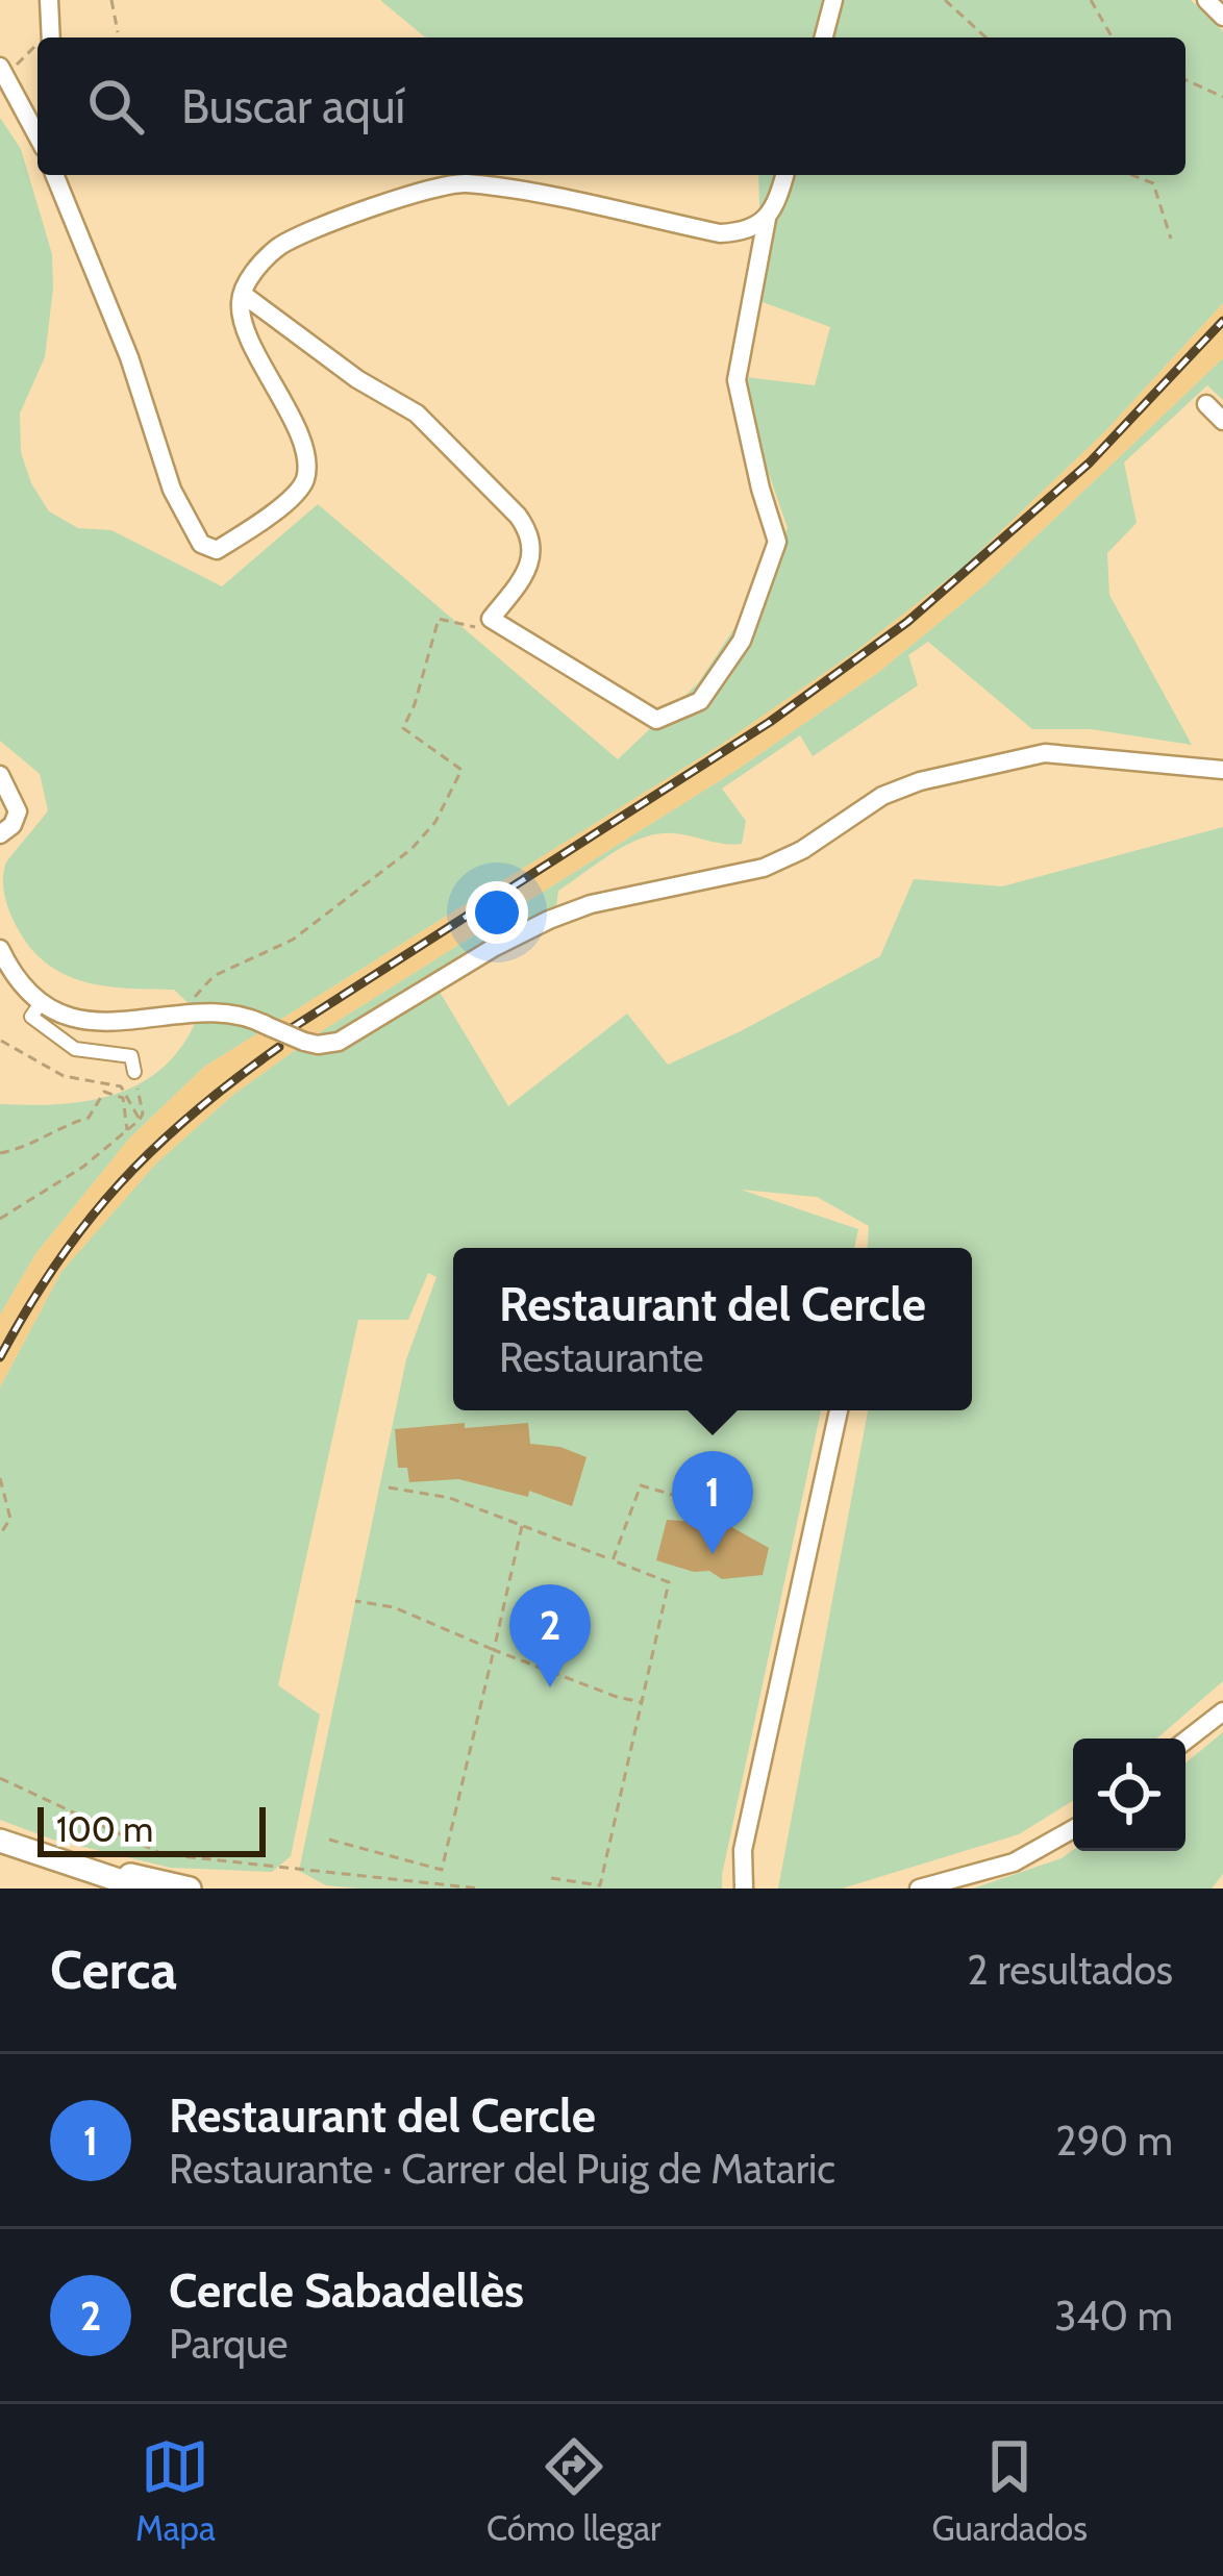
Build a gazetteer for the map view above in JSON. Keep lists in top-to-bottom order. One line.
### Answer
{"scale_bar":"100 m","page":{"search":"Buscar aquí","popup":["Restaurant del Cercle","Restaurante"],"pins":["1","2"],"scale":"100 m","heading":["Cerca","2 resultados"],"list":[{"mark":"1","name":"Restaurant del Cercle","note":"Restaurante · Carrer del Puig de Mataric","value":"290 m"},{"mark":"2","name":"Cercle Sabadellès","note":"Parque","value":"340 m"}],"nav":["Mapa","Cómo llegar","Guardados"]}}
